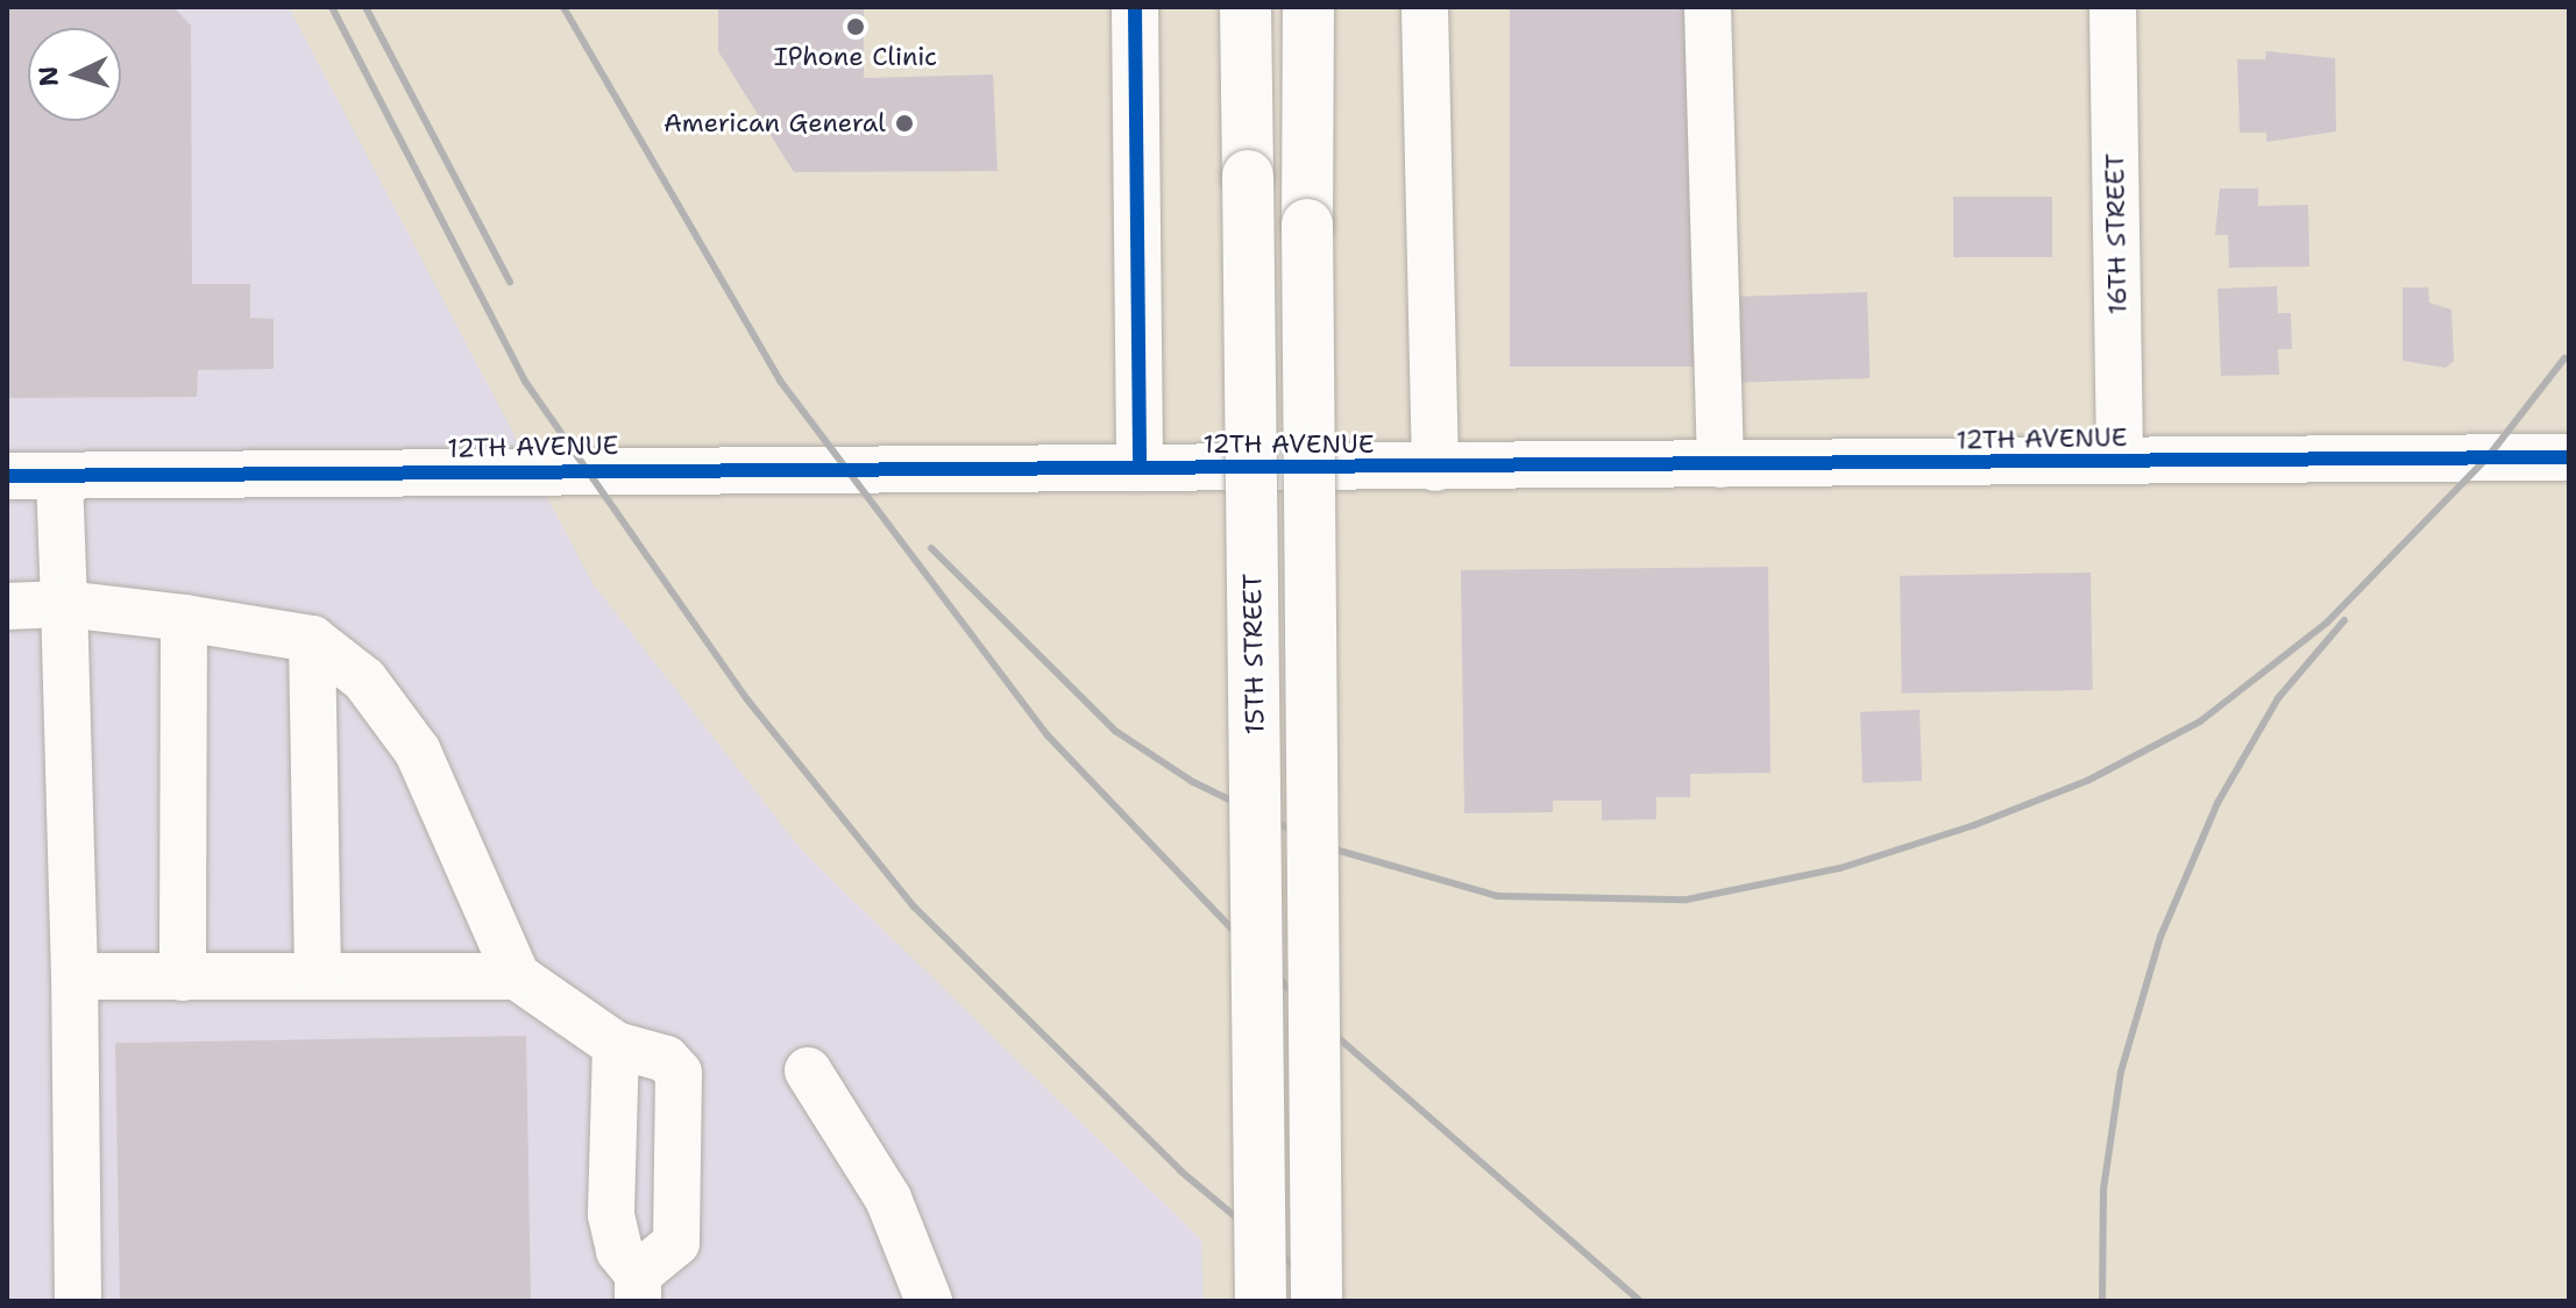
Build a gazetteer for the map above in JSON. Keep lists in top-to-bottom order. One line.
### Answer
{"streets":{"main road":["15TH STREET"],"street":["16TH STREET","12TH AVENUE"]},"crossings":[["16TH STREET","12TH AVENUE"]],"places":["IPhone Clinic","American General"],"north":"left"}
